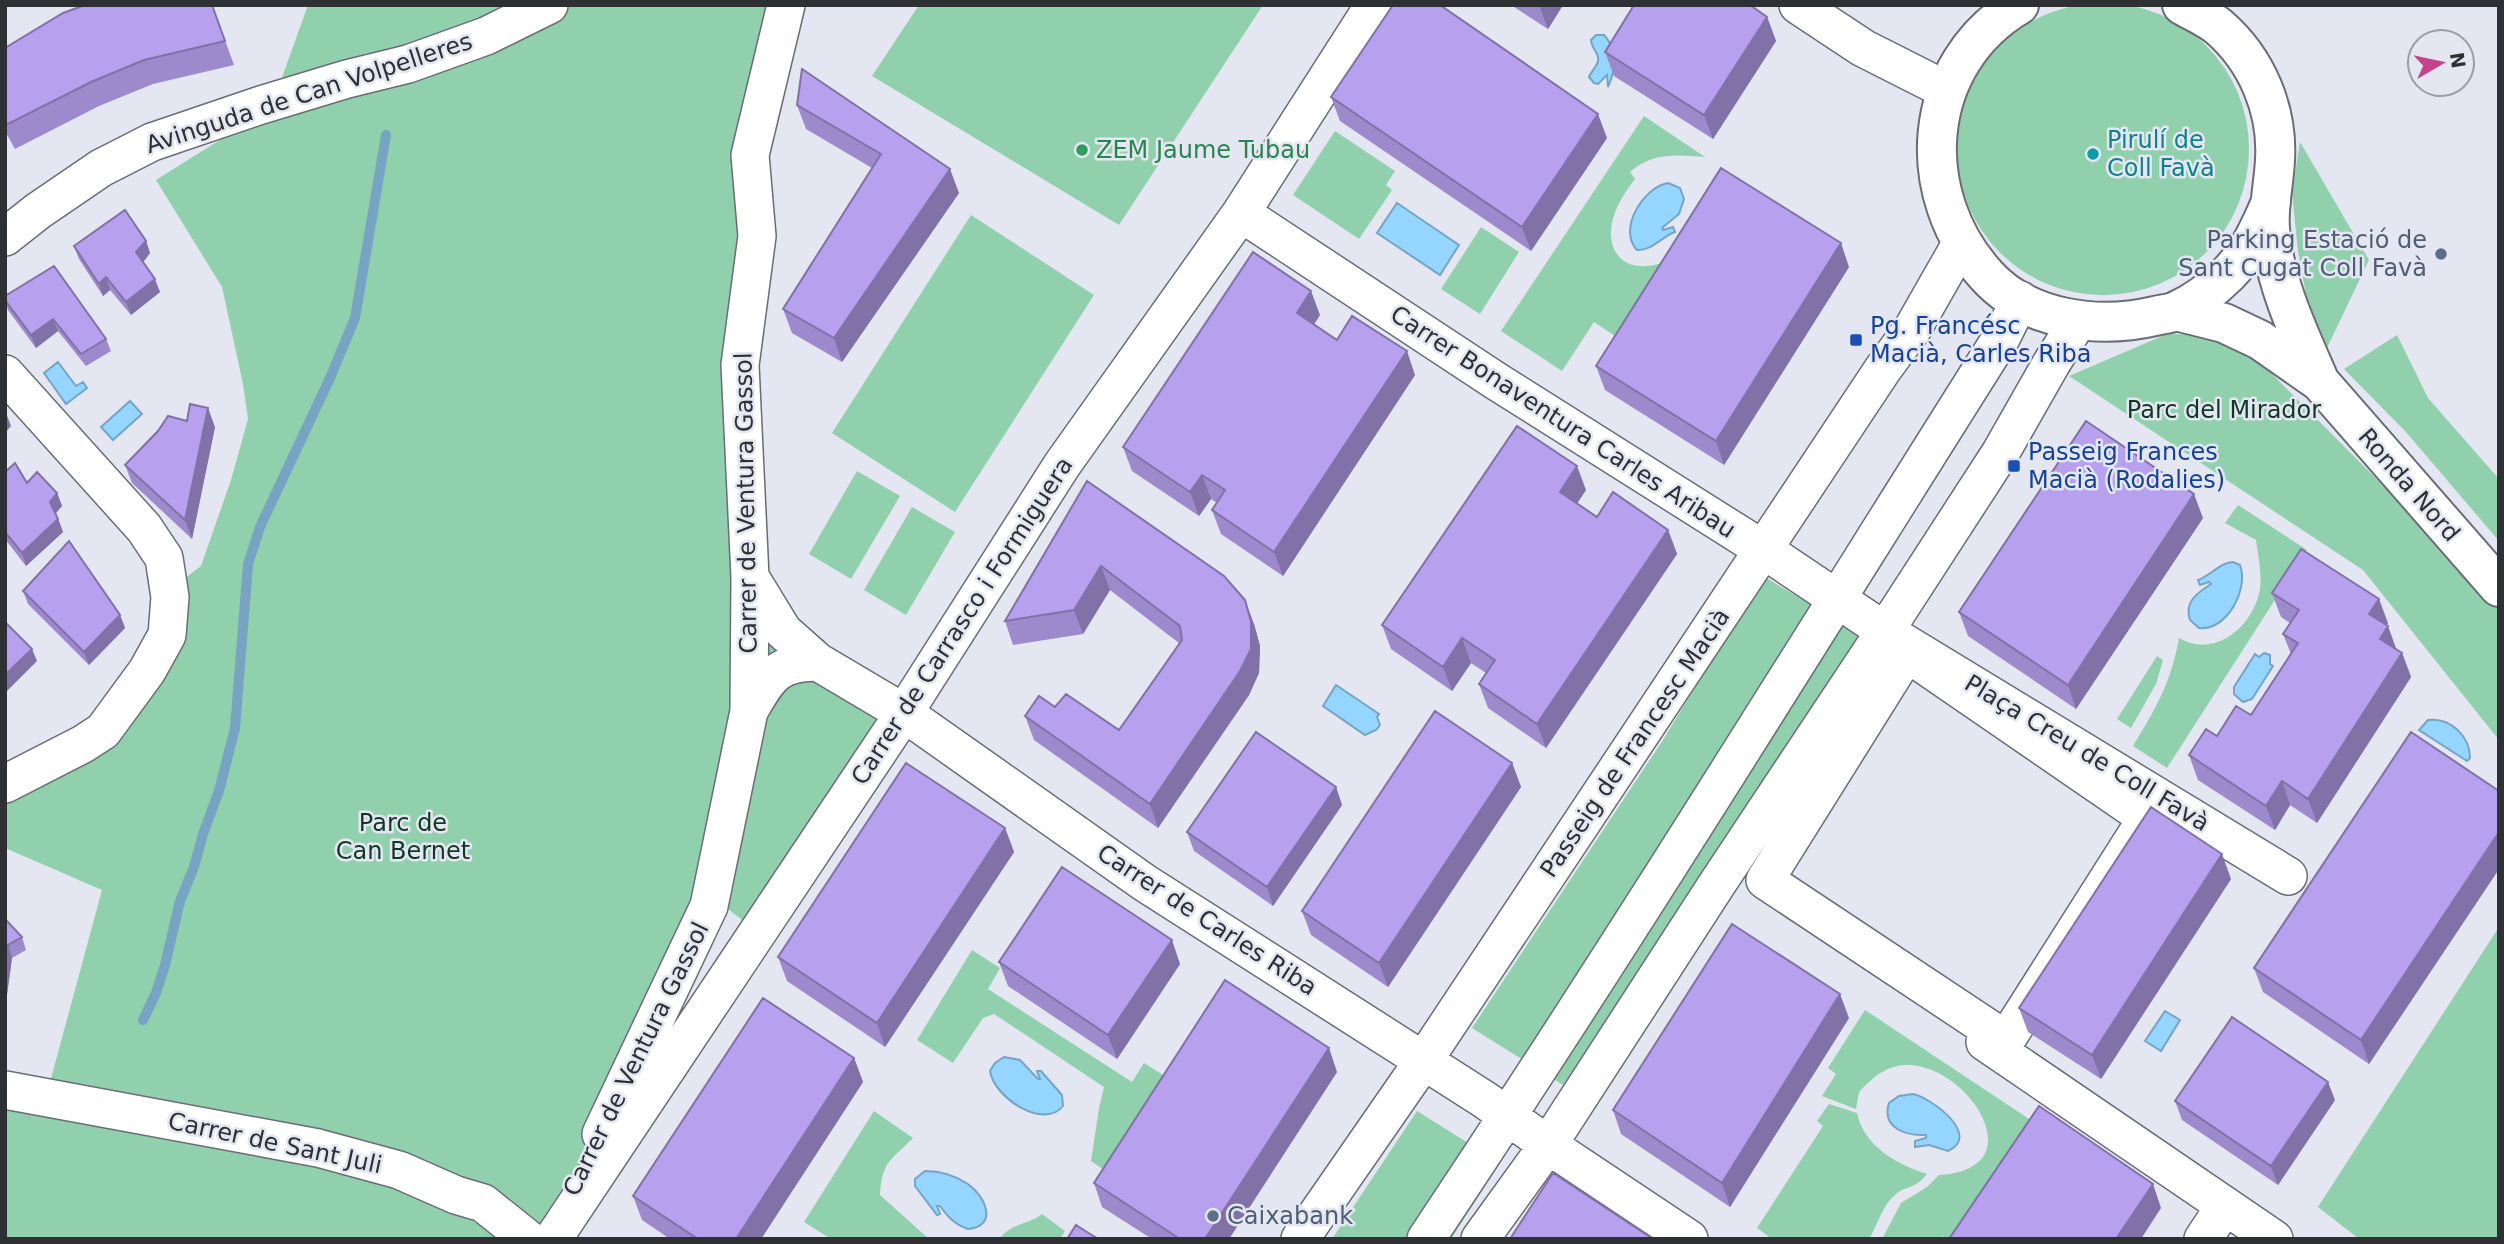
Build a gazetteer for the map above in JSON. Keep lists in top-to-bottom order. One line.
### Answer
{"streets":{"main road":["Ronda Nord"],"street":["Avinguda de Can Volpelleres","Carrer Bonaventura Carles Aribau","Carrer de Ventura Gassol","Carrer de Carrasco i Formiguera","Passeig de Francesc Macià","Plaça Creu de Coll Favà","Carrer de Carles Riba","Carrer de Sant Juli"]},"crossings":[["Carrer Bonaventura Carles Aribau","Carrer de Carrasco i Formiguera"],["Carrer Bonaventura Carles Aribau","Passeig de Francesc Macià"],["Carrer Bonaventura Carles Aribau","Plaça Creu de Coll Favà"],["Ronda Nord","Passeig de Francesc Macià"],["Carrer de Ventura Gassol","Carrer de Carrasco i Formiguera"],["Carrer de Ventura Gassol","Carrer de Carles Riba"],["Carrer de Carrasco i Formiguera","Carrer de Carles Riba"],["Passeig de Francesc Macià","Carrer de Carles Riba"]],"parks":["Parc del Mirador","Parc de Can Bernet"],"places":{"other":["ZEM Jaume Tubau","Pirulí de Coll Favà","Parking Estació de Sant Cugat Coll Favà","Caixabank"],"transit":["Pg. Francésc Macià, Carles Riba","Passeig Frances Macià (Rodalies)"]},"north":"right"}
